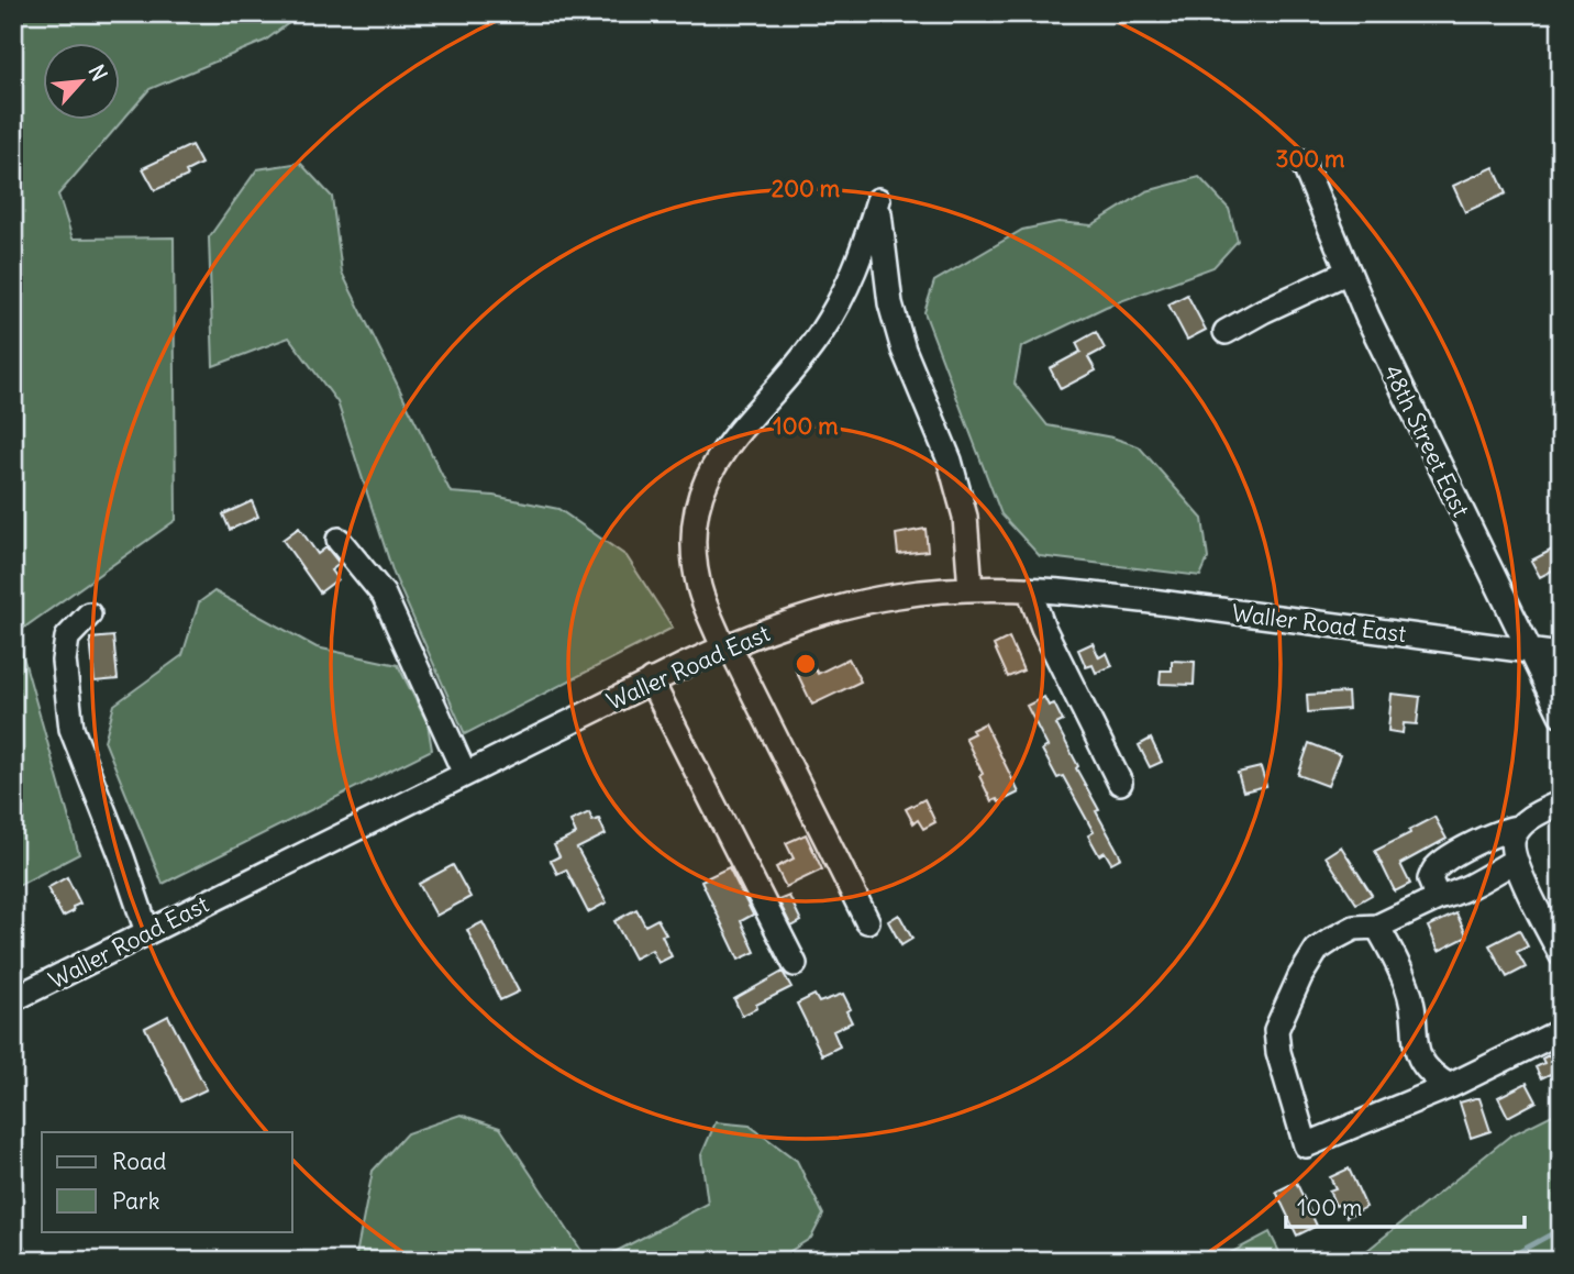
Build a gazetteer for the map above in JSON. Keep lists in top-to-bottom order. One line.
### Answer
{"streets":{"street":["48th Street East","Waller Road East"]},"crossings":[["48th Street East","Waller Road East"]],"legend":["Road","Park"],"scale_bar":"100 m","north":"top right","rings":["300 m","200 m","100 m"]}
